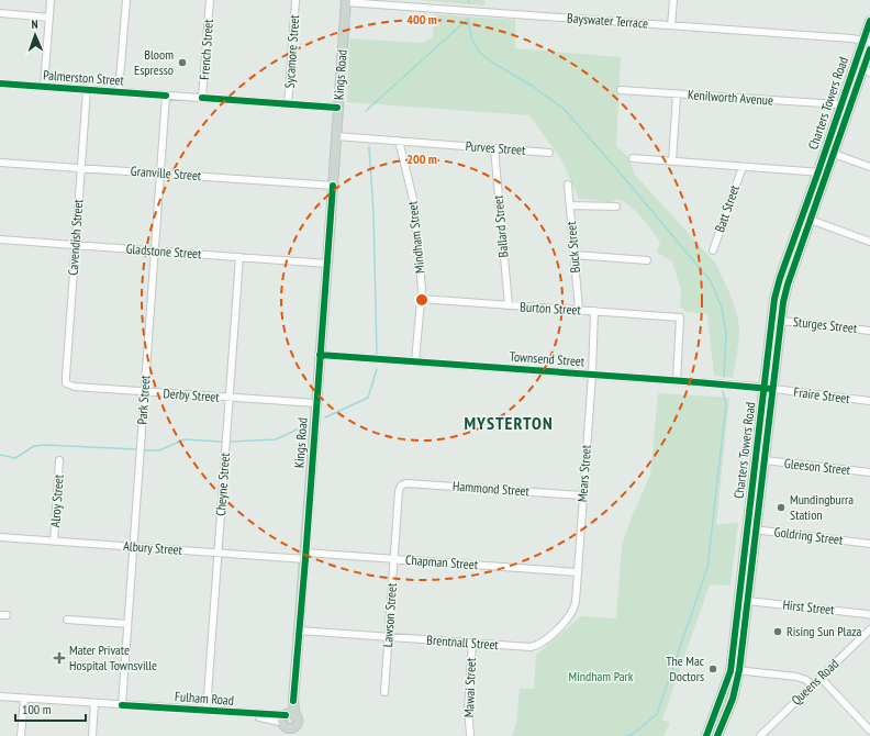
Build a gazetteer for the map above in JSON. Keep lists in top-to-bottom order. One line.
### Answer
{"streets":{"main road":["Kings Road","Charters Towers Road"],"street":["Bayswater Terrace","French Street","Sycamore Street","Palmerston Street","Kenilworth Avenue","Purves Street","Granville Street","Batt Street","Ballard Street","Cavendish Street","Mindham Street","Buck Street","Gladstone Street","Burton Street","Sturges Street","Townsend Street","Derby Street","Fraire Street","Park Street","Gleeson Street","Mears Street","Cheyne Street","Hammond Street","Alroy Street","Goldring Street","Albury Street","Chapman Street","Hirst Street","Lawson Street","Brentnall Street","Queens Road","Mawai Street","Fulham Road"]},"crossings":[["Bayswater Terrace","Kings Road"],["Bayswater Terrace","Charters Towers Road"],["French Street","Palmerston Street"],["Sycamore Street","Palmerston Street"],["Kings Road","Palmerston Street"],["Kings Road","Purves Street"],["Kings Road","Granville Street"],["Kings Road","Gladstone Street"],["Kings Road","Townsend Street"],["Kings Road","Derby Street"],["Kings Road","Albury Street"],["Kings Road","Chapman Street"],["Kings Road","Brentnall Street"],["Kings Road","Fulham Road"],["Palmerston Street","Cavendish Street"],["Palmerston Street","Park Street"],["Kenilworth Avenue","Charters Towers Road"],["Charters Towers Road","Sturges Street"],["Charters Towers Road","Townsend Street"],["Charters Towers Road","Fraire Street"],["Charters Towers Road","Gleeson Street"],["Charters Towers Road","Goldring Street"],["Charters Towers Road","Hirst Street"],["Purves Street","Ballard Street"],["Purves Street","Mindham Street"],["Granville Street","Cavendish Street"],["Granville Street","Park Street"],["Ballard Street","Burton Street"],["Cavendish Street","Gladstone Street"],["Cavendish Street","Derby Street"],["Mindham Street","Burton Street"],["Mindham Street","Townsend Street"],["Buck Street","Burton Street"],["Gladstone Street","Park Street"],["Gladstone Street","Cheyne Street"],["Burton Street","Townsend Street"],["Burton Street","Mears Street"],["Townsend Street","Fraire Street"],["Townsend Street","Mears Street"],["Derby Street","Park Street"],["Derby Street","Cheyne Street"],["Park Street","Albury Street"],["Park Street","Fulham Road"],["Mears Street","Hammond Street"],["Mears Street","Chapman Street"],["Mears Street","Brentnall Street"],["Cheyne Street","Albury Street"],["Cheyne Street","Fulham Road"],["Hammond Street","Lawson Street"],["Alroy Street","Albury Street"],["Albury Street","Chapman Street"],["Chapman Street","Lawson Street"],["Chapman Street","Brentnall Street"],["Lawson Street","Brentnall Street"],["Brentnall Street","Mawai Street"]],"districts":["MYSTERTON"],"parks":["Mindham Park"],"places":{"other":["Bloom Espresso","Mundingburra Station","Rising Sun Plaza","The Mac Doctors"],"health":["Mater Private Hospital Townsville"]},"scale_bar":"100 m","north":"top","rings":["400 m","200 m"]}
